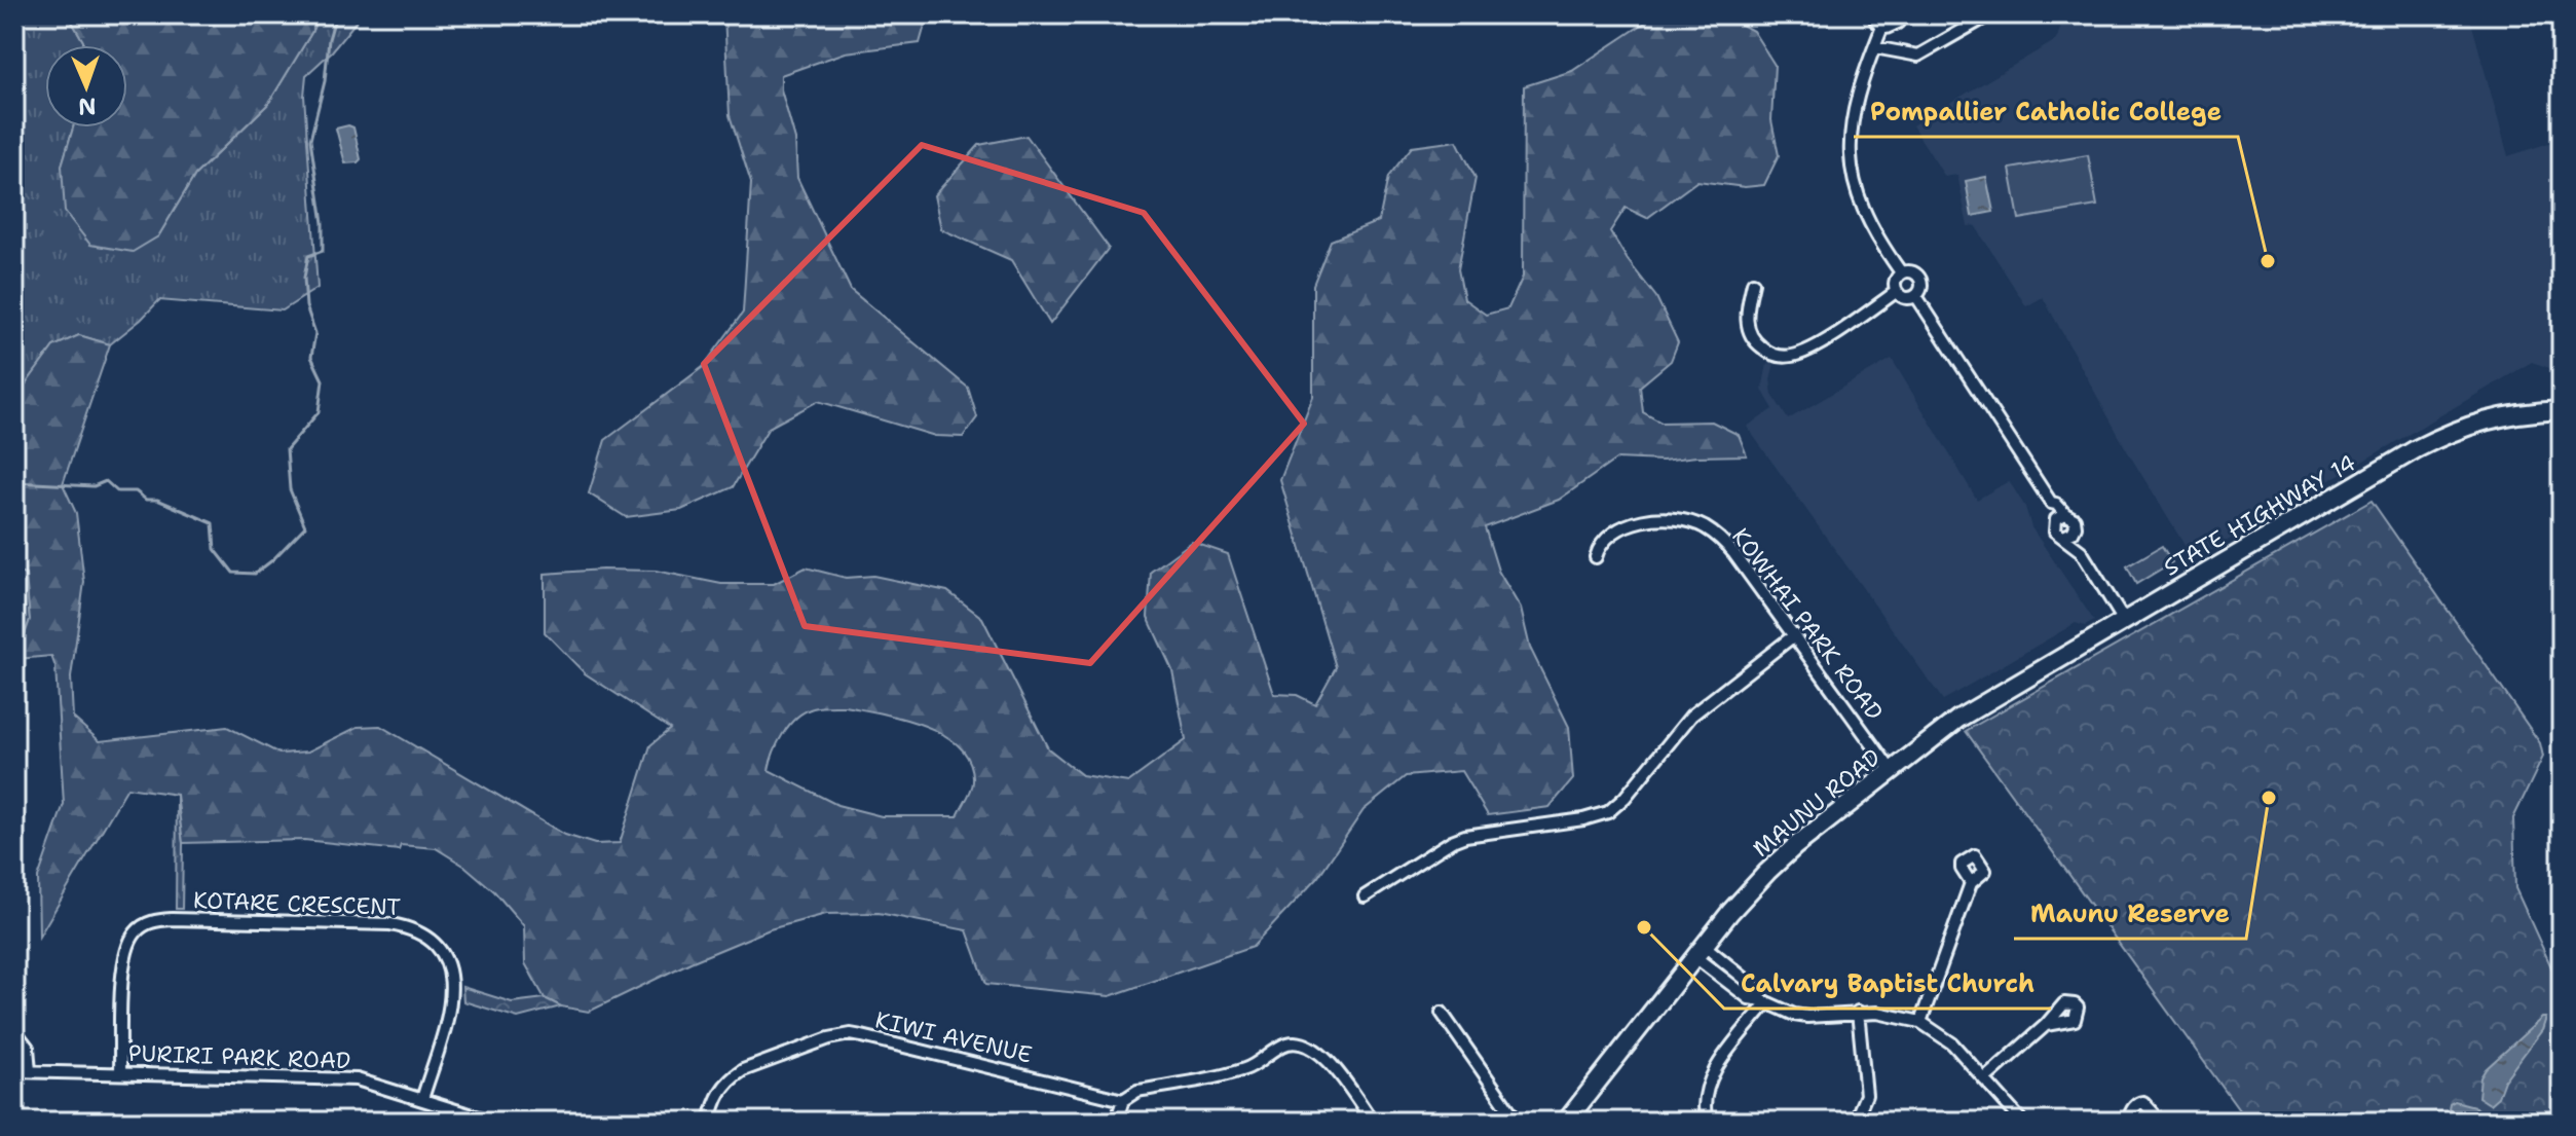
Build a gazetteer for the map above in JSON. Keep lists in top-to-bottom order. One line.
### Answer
{"streets":{"main road":["STATE HIGHWAY 14","MAUNU ROAD"],"street":["KOWHAI PARK ROAD","KOTARE CRESCENT","KIWI AVENUE","PURIRI PARK ROAD"]},"crossings":[["STATE HIGHWAY 14","MAUNU ROAD"],["KOWHAI PARK ROAD","MAUNU ROAD"],["KOTARE CRESCENT","PURIRI PARK ROAD"]],"places":["Pompallier Catholic College","Maunu Reserve","Calvary Baptist Church"],"north":"bottom"}
